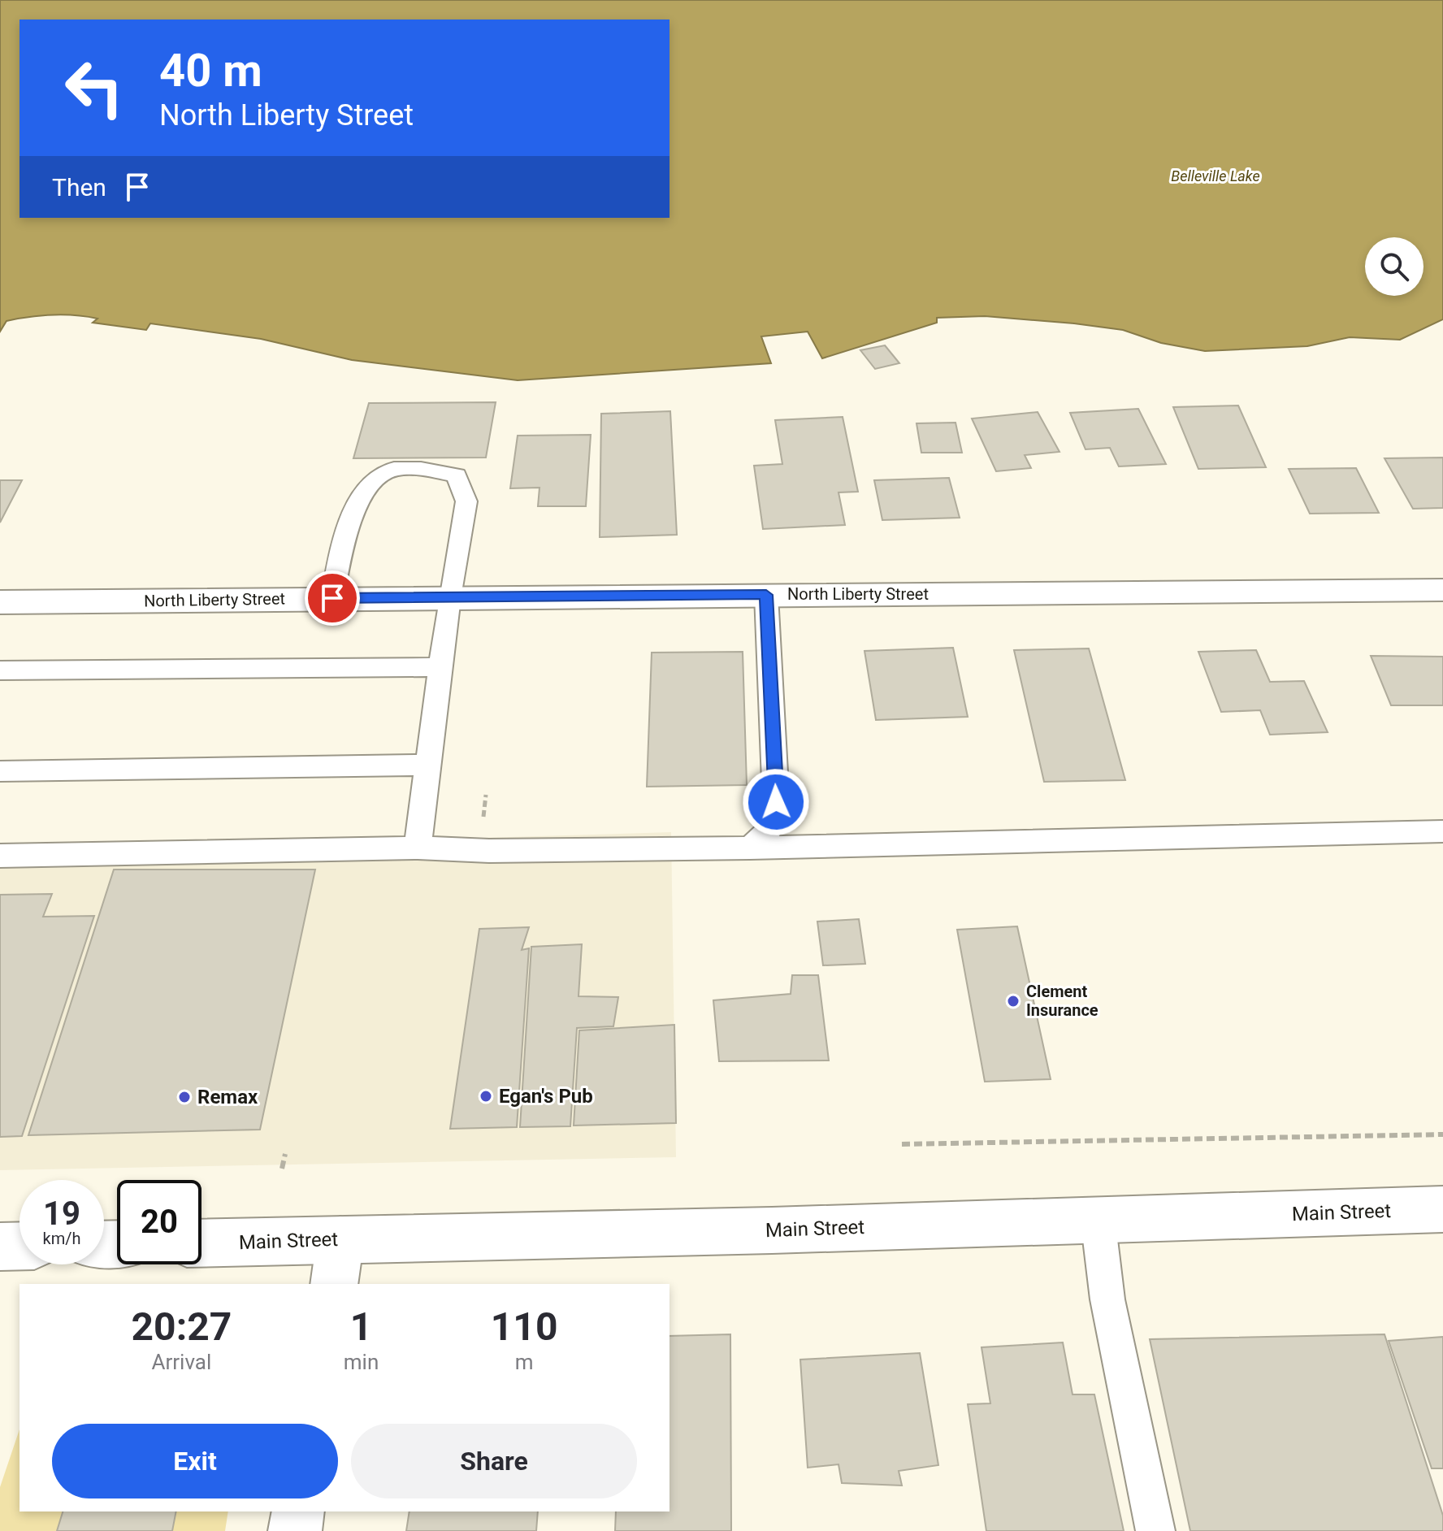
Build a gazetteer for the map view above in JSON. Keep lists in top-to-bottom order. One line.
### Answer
{"streets":{"street":["North Liberty Street","Main Street"]},"water":["Belleville Lake"],"places":["Clement Insurance","Egan's Pub","Remax"],"page":{"turn":["40 m","North Liberty Street"],"then":"Then","speed":"19 km/h","limit":"20","eta":["20:27","Arrival","1","min","110","m"],"buttons":["Exit","Share"]}}
